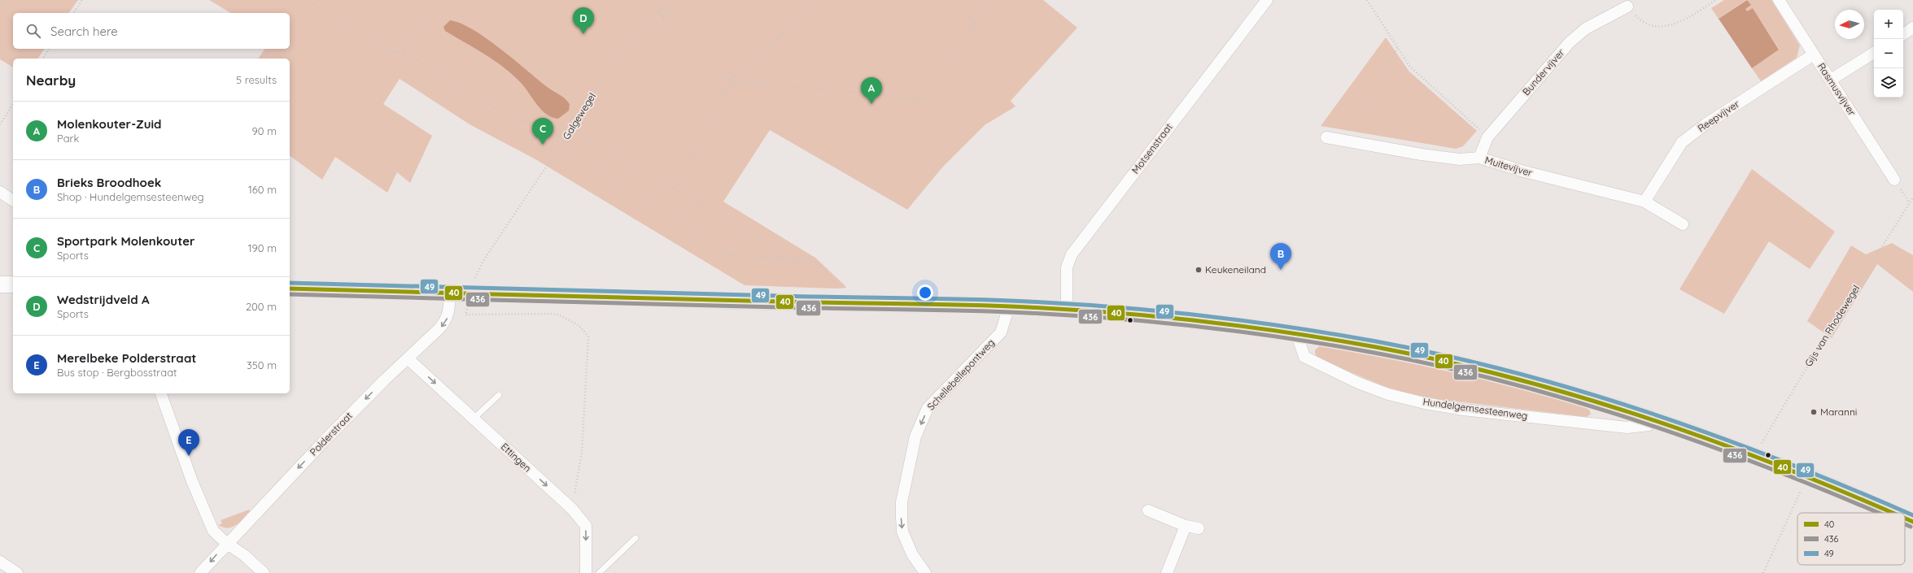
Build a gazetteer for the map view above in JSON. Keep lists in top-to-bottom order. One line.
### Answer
{"streets":{"street":["Bundervijver","Rasmusvijver","Reepvijver","Motsenstraat","Muitevijver","Schellebellepontweg","Hundelgemsesteenweg","Polderstraat","Ettingen"],"path":["Galgewegel","Gijs van Rhodewegel"]},"crossings":[["Bundervijver","Muitevijver"],["Rasmusvijver","Reepvijver"],["Galgewegel","Ettingen"],["Reepvijver","Muitevijver"],["Polderstraat","Ettingen"]],"one_way":["Schellebellepontweg","Polderstraat","Ettingen"],"places":["Keukeneiland","Maranni"],"lines":["transit line 49","transit line 40","transit line 436"],"legend":["40","436","49"],"north":"left","page":{"pins":["D","A","C","B","E"],"map_buttons":["+","−"],"search":"Search here","heading":["Nearby","5 results"],"list":[{"mark":"A","name":"Molenkouter-Zuid","note":"Park","value":"90 m"},{"mark":"B","name":"Brieks Broodhoek","note":"Shop · Hundelgemsesteenweg","value":"160 m"},{"mark":"C","name":"Sportpark Molenkouter","note":"Sports","value":"190 m"},{"mark":"D","name":"Wedstrijdveld A","note":"Sports","value":"200 m"},{"mark":"E","name":"Merelbeke Polderstraat","note":"Bus stop · Bergbosstraat","value":"350 m"}]}}
